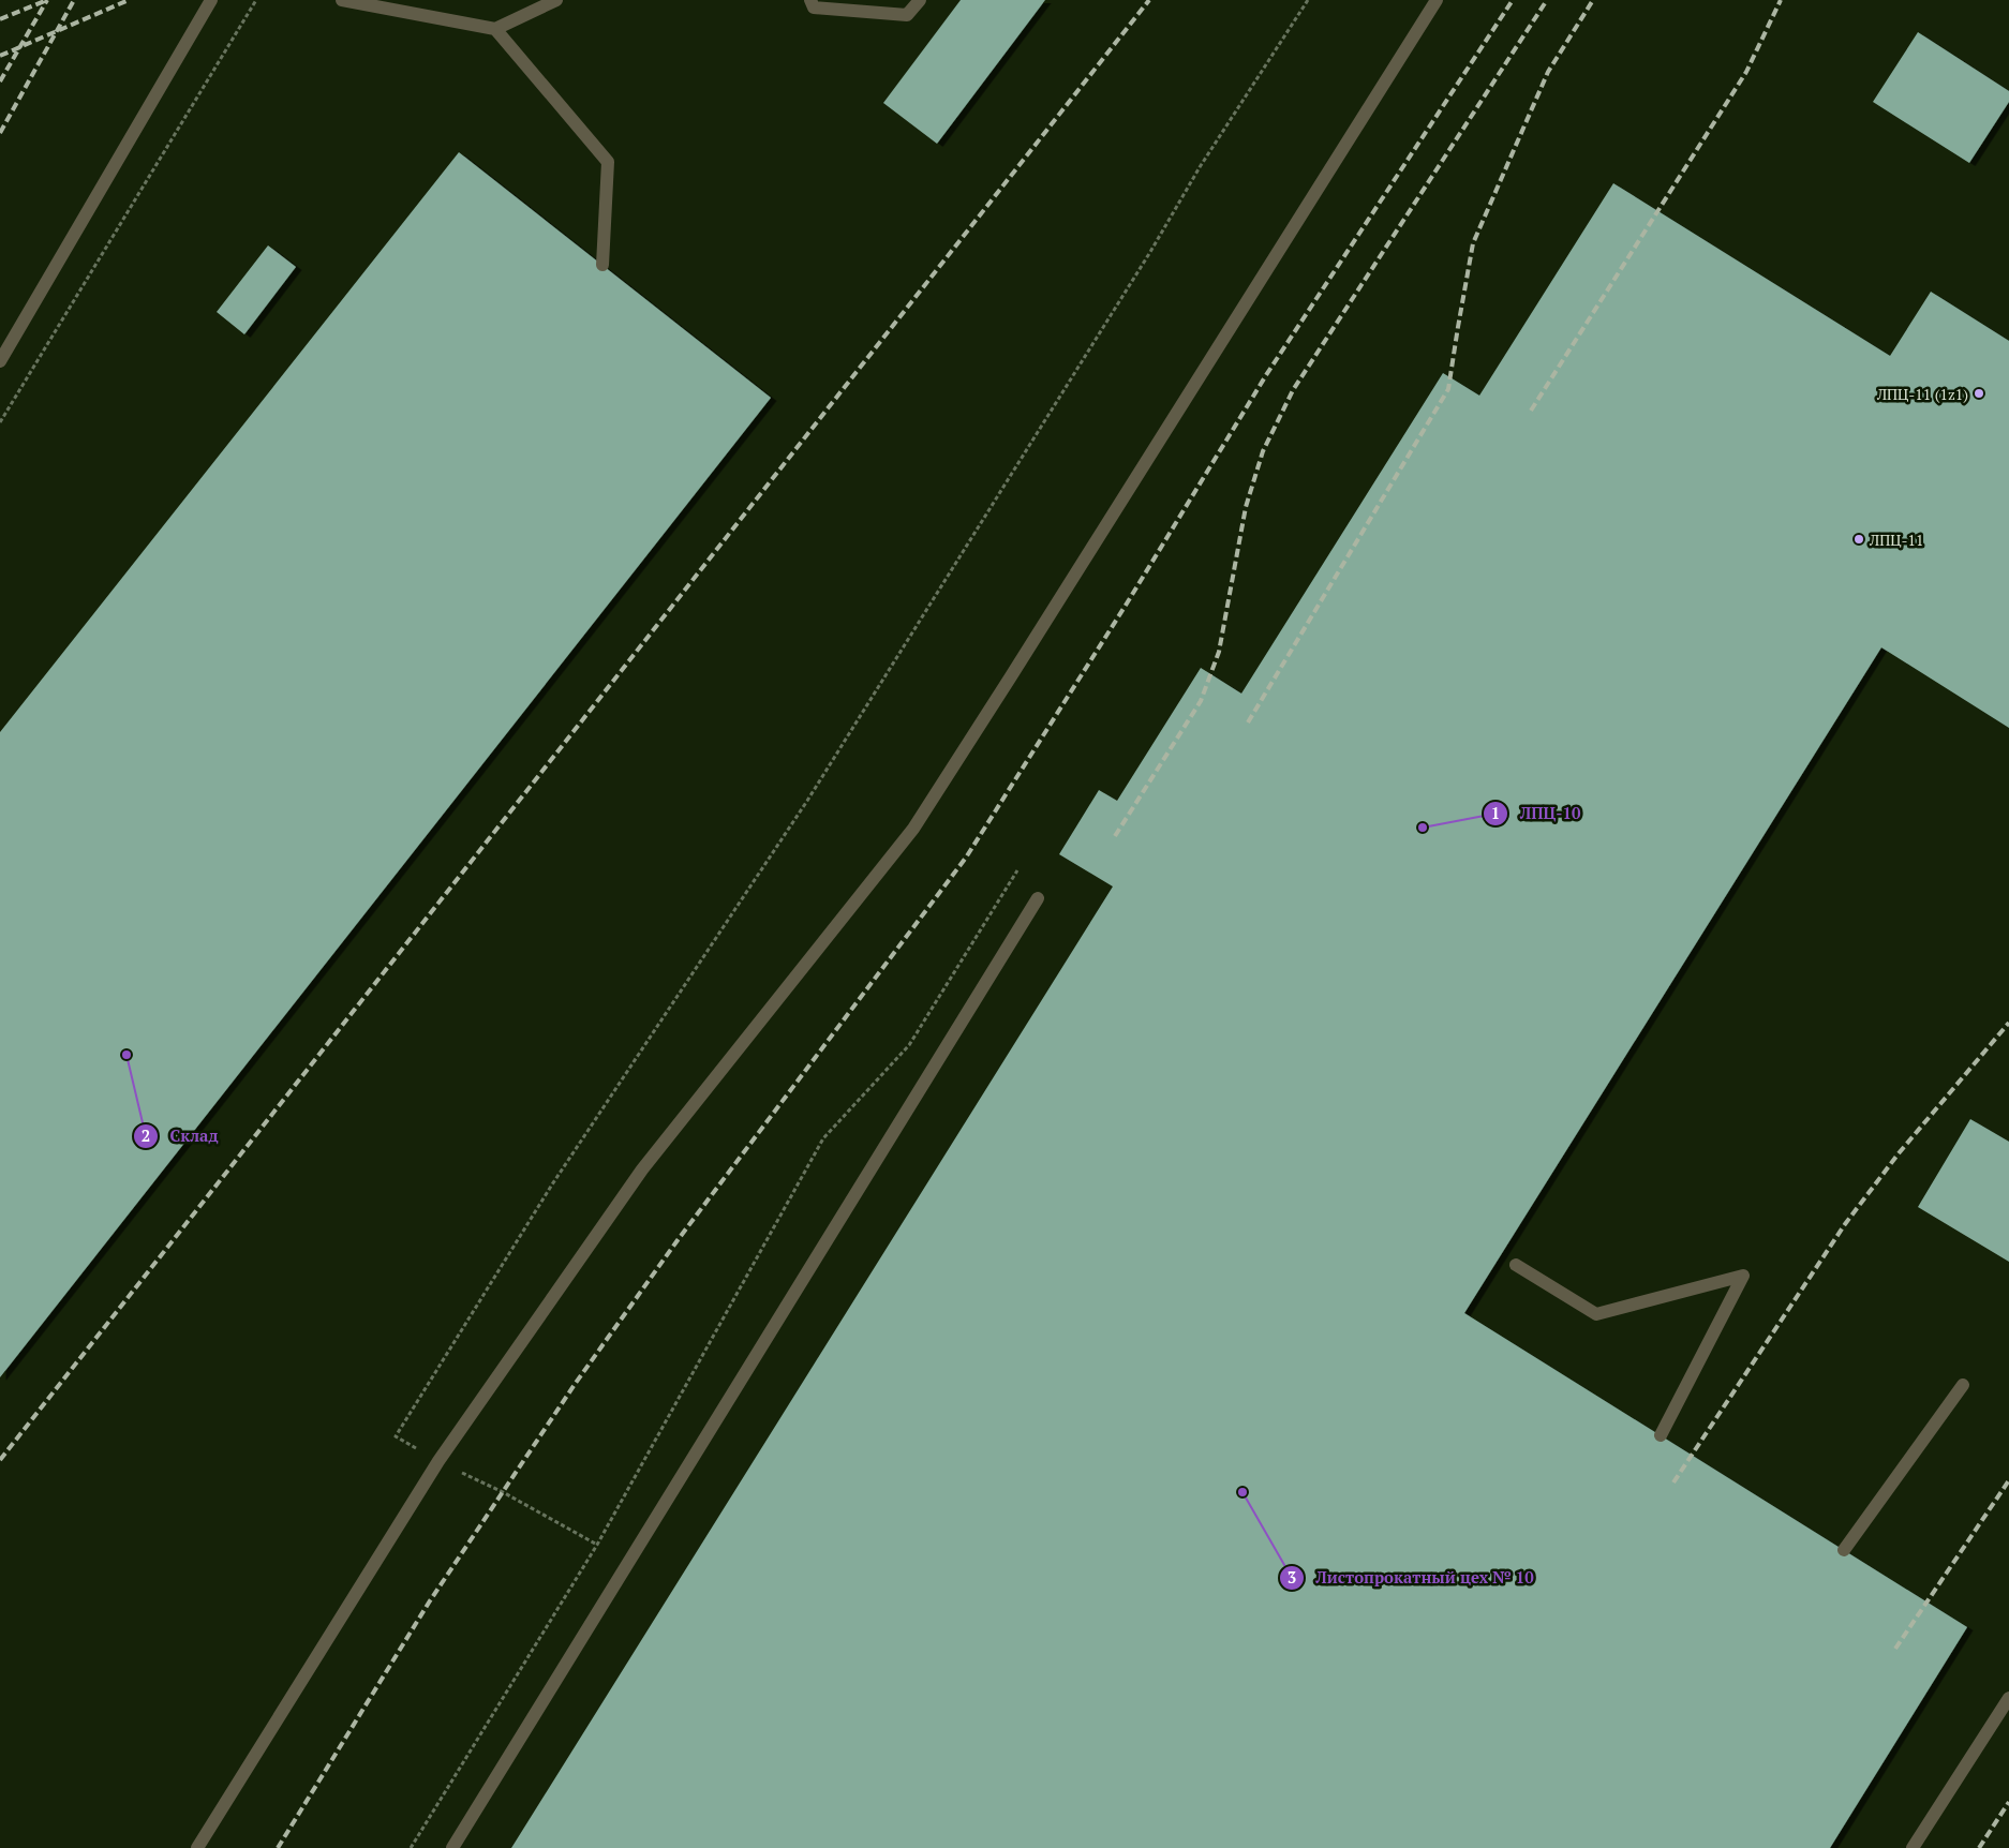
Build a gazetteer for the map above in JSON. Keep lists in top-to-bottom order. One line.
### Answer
{"places":["ЛПЦ-11 (1z1)","ЛПЦ-11","ЛПЦ-10","Склад","Листопрокатный цех № 10"]}
